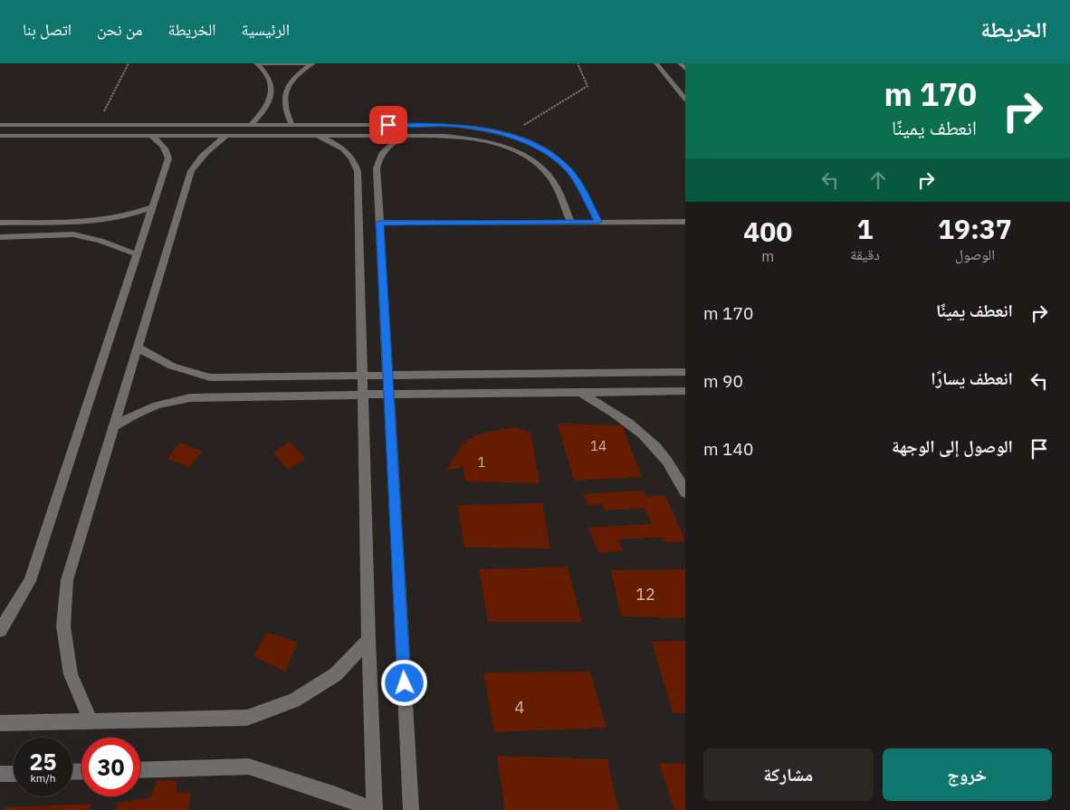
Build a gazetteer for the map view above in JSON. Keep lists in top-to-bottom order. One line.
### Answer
{"house_numbers":["14","1","12","4"],"page":{"header":"الخريطة","nav":["الرئيسية","الخريطة","من نحن","اتصل بنا"],"turn":["170 m","انعطف يمينًا"],"eta":["19:37","الوصول","1","دقيقة","400","m"],"list":[{"name":"انعطف يمينًا","value":"170 m"},{"name":"انعطف يسارًا","value":"90 m"},{"name":"الوصول إلى الوجهة","value":"140 m"}],"speed":"25 km/h","limit":"30","buttons":["خروج","مشاركة"]}}
